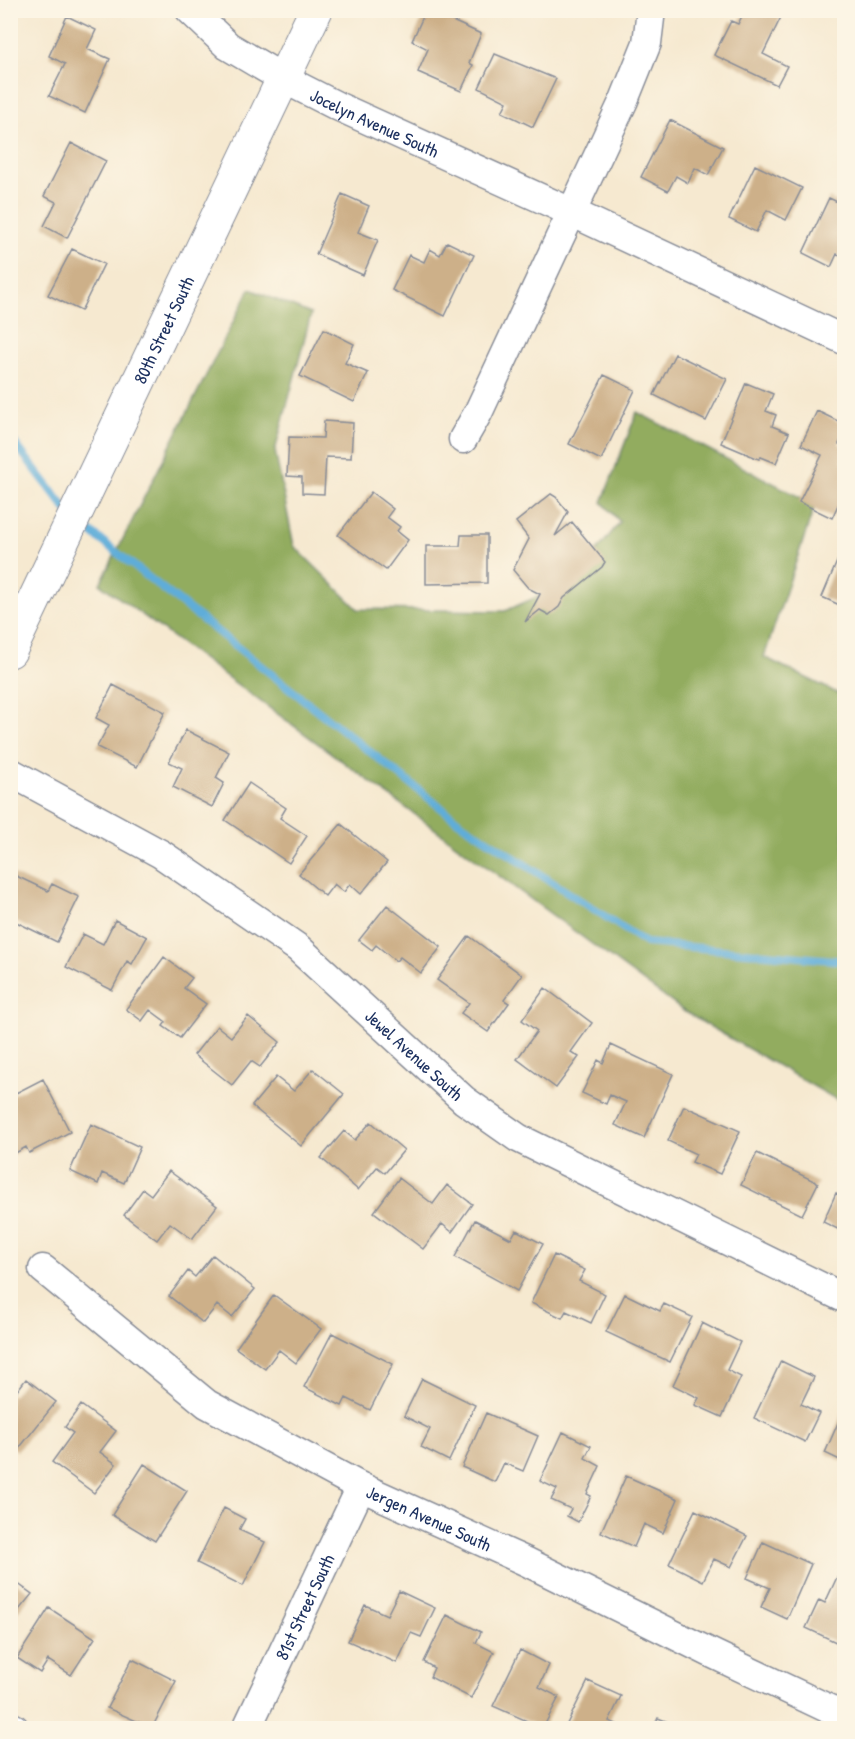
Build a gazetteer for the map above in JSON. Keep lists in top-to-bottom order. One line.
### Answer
{"streets":{"main road":["80th Street South"],"street":["Jocelyn Avenue South","Jewel Avenue South","Jergen Avenue South","81st Street South"]},"crossings":[["Jocelyn Avenue South","80th Street South"],["Jergen Avenue South","81st Street South"]]}
